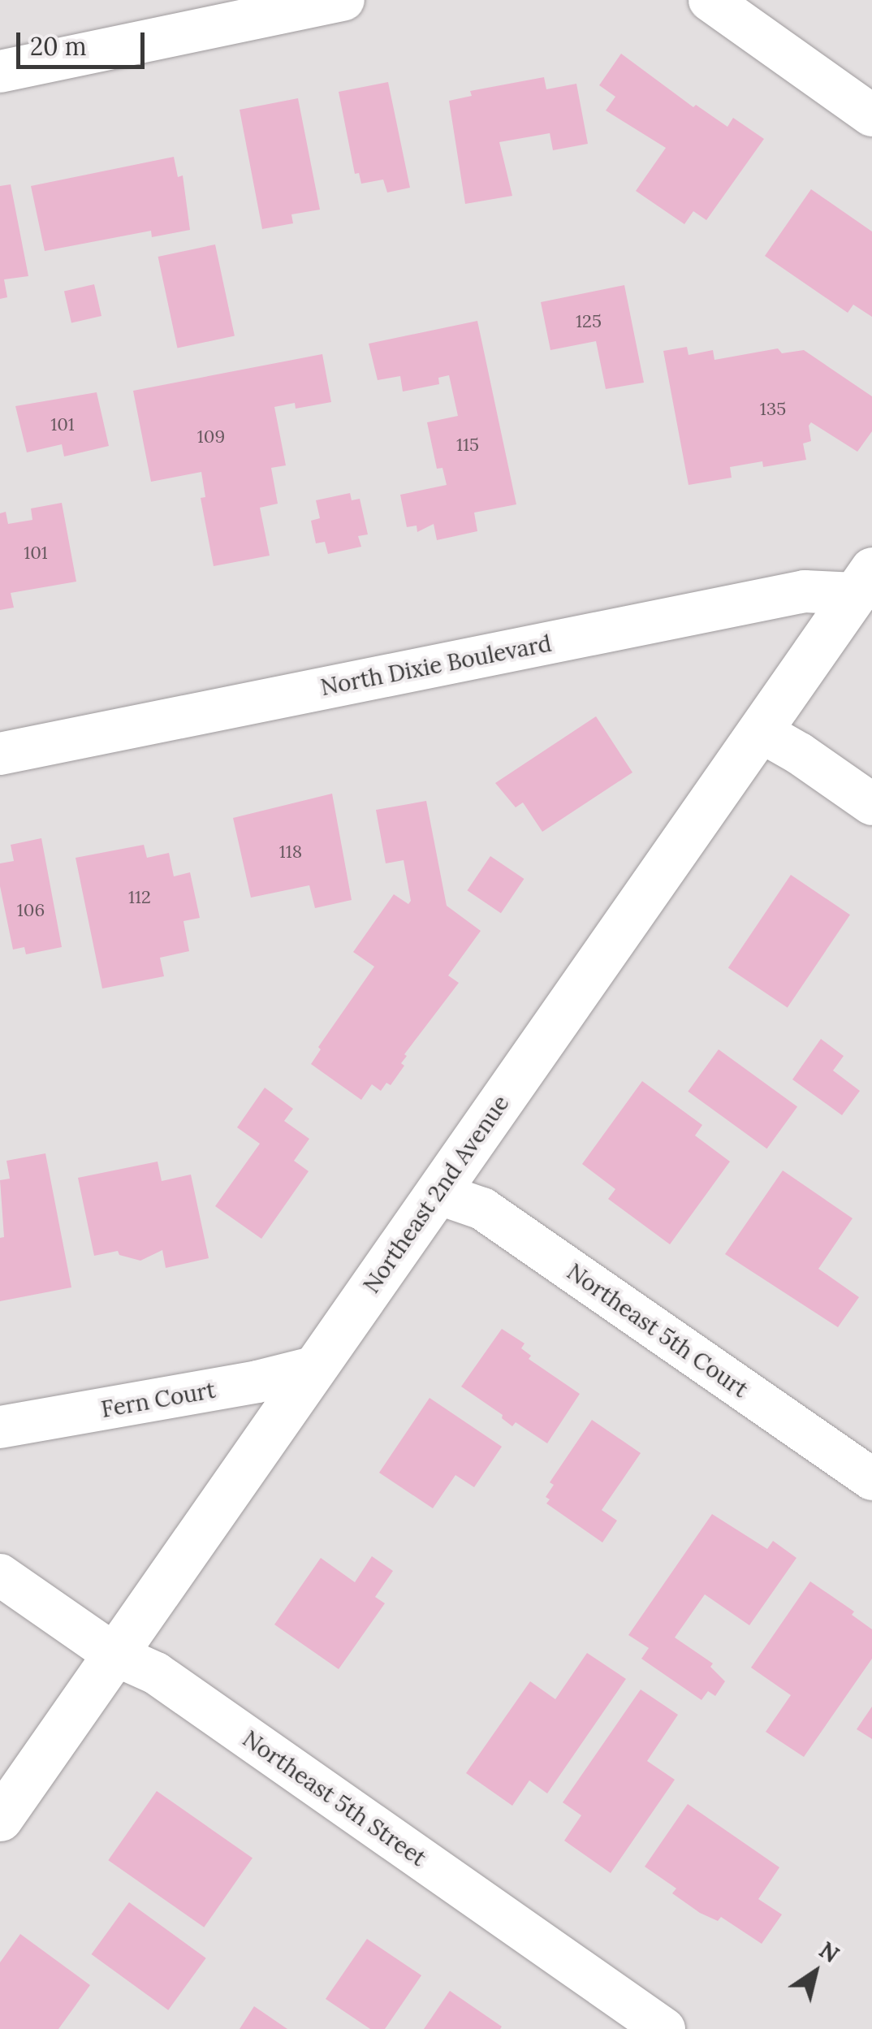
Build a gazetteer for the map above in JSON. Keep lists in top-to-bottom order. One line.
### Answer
{"streets":{"street":["North Dixie Boulevard","Northeast 2nd Avenue","Northeast 5th Court","Fern Court","Northeast 5th Street"]},"crossings":[["North Dixie Boulevard","Northeast 2nd Avenue"],["Northeast 2nd Avenue","Northeast 5th Court"],["Northeast 2nd Avenue","Fern Court"],["Northeast 2nd Avenue","Northeast 5th Street"]],"house_numbers":["125","135","101","109","115","101","118","112","106"],"scale_bar":"20 m","north":"top right"}
